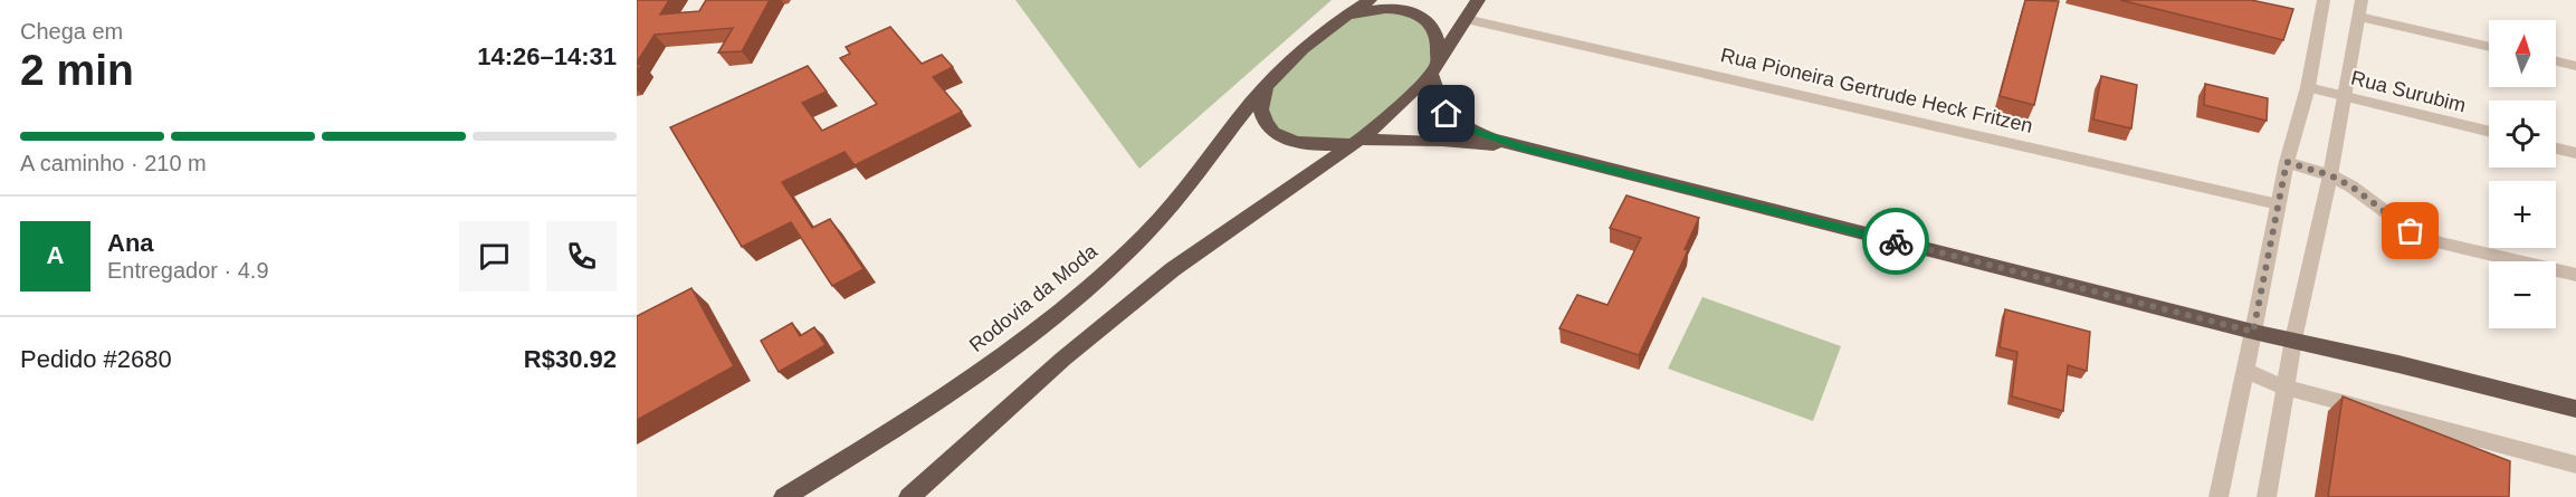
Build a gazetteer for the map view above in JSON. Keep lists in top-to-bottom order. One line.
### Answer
{"streets":{"highway":["Rodovia da Moda"],"street":["Rua Pioneira Gertrude Heck Fritzen","Rua Surubim"]},"north":"top","page":{"heading":["2 min","Chega em","14:26–14:31"],"panel":["Ana","Entregador · 4.9","Pedido #2680","R$30.92"],"map_buttons":["+","−"],"bar":"A caminho · 210 m","round":"A"}}
